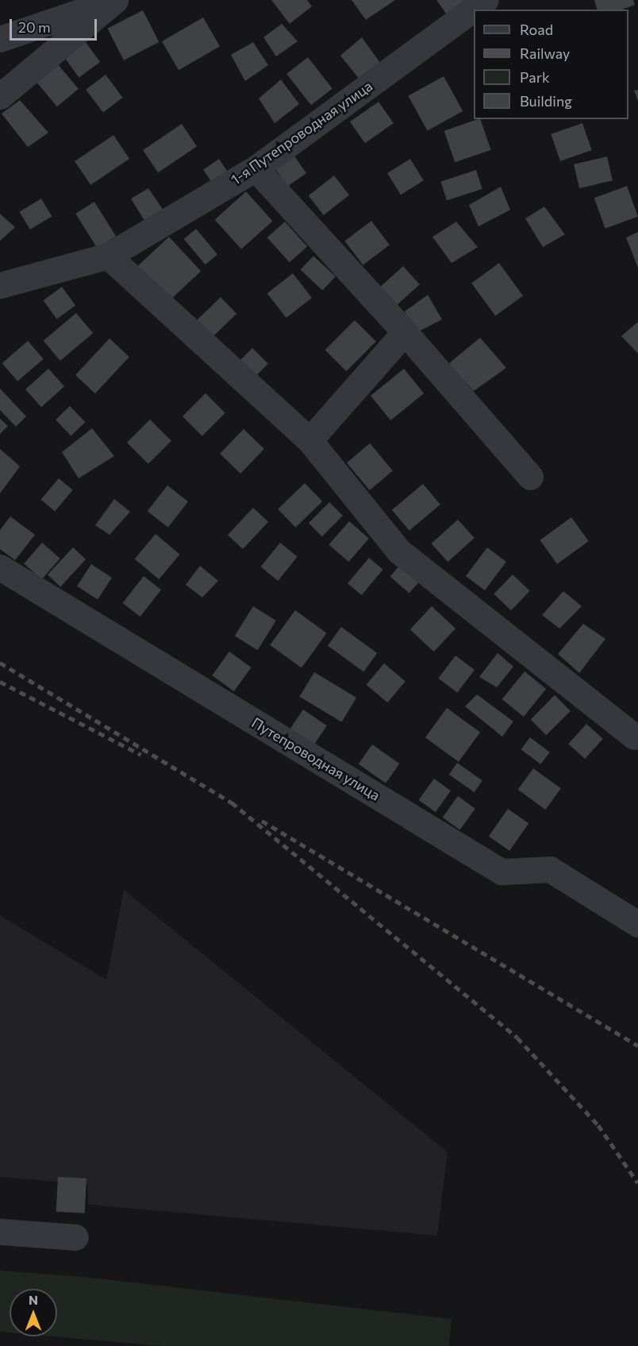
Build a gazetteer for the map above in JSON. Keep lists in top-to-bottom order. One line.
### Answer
{"streets":{"street":["1-я Путепроводная улица","Путепроводная улица"]},"legend":["Road","Railway","Park","Building"],"scale_bar":"20 m","north":"top"}
